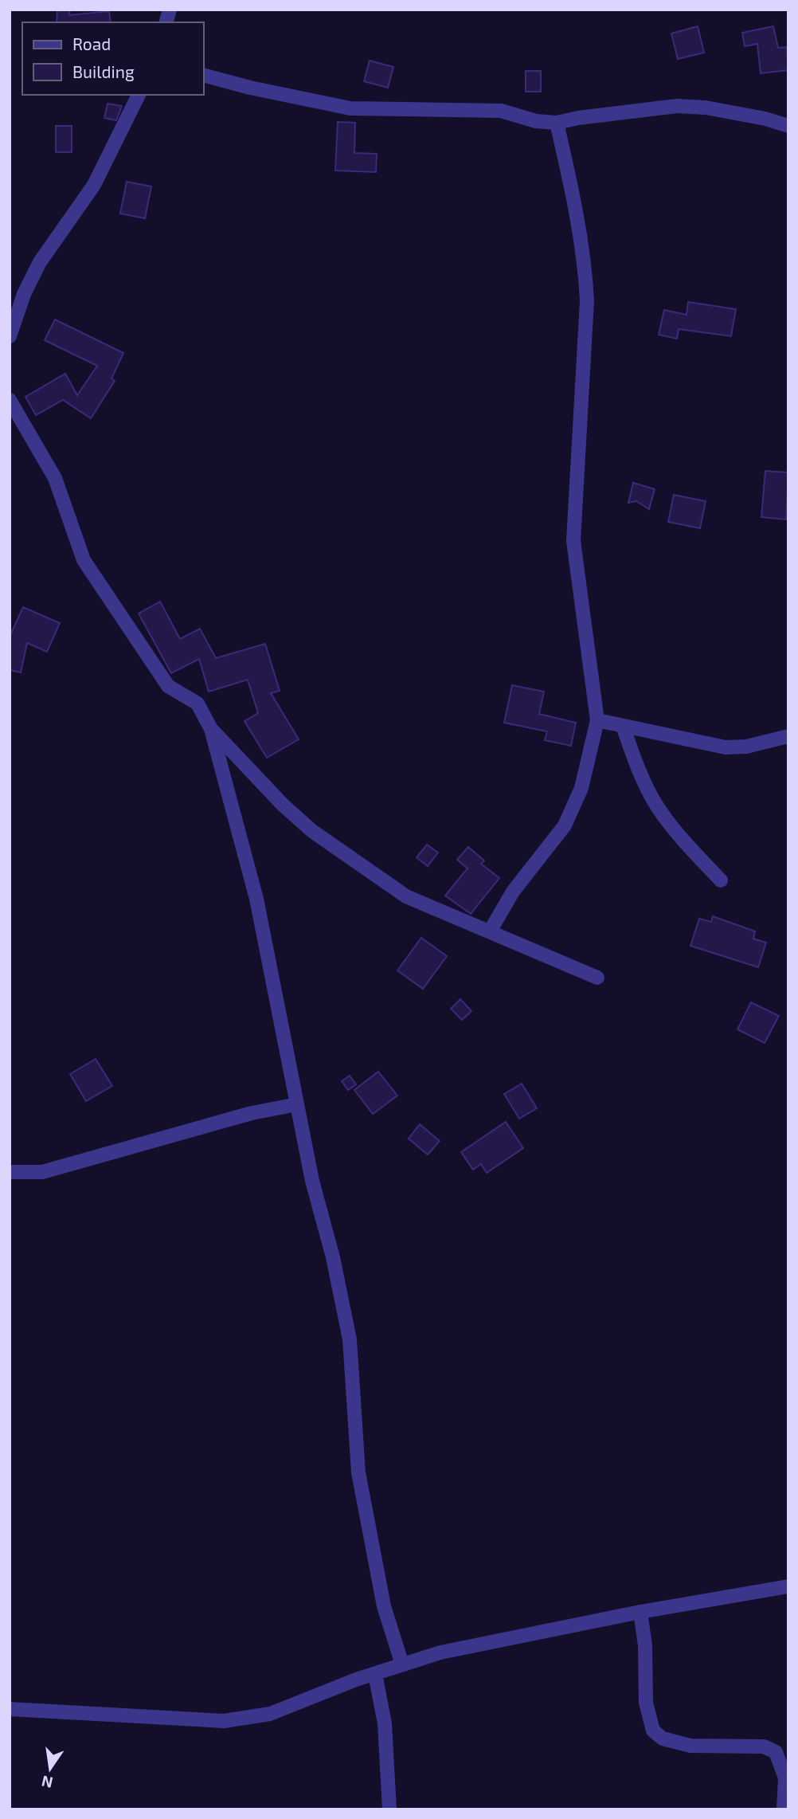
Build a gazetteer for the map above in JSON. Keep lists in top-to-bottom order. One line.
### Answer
{"legend":["Road","Building"],"north":"bottom"}
